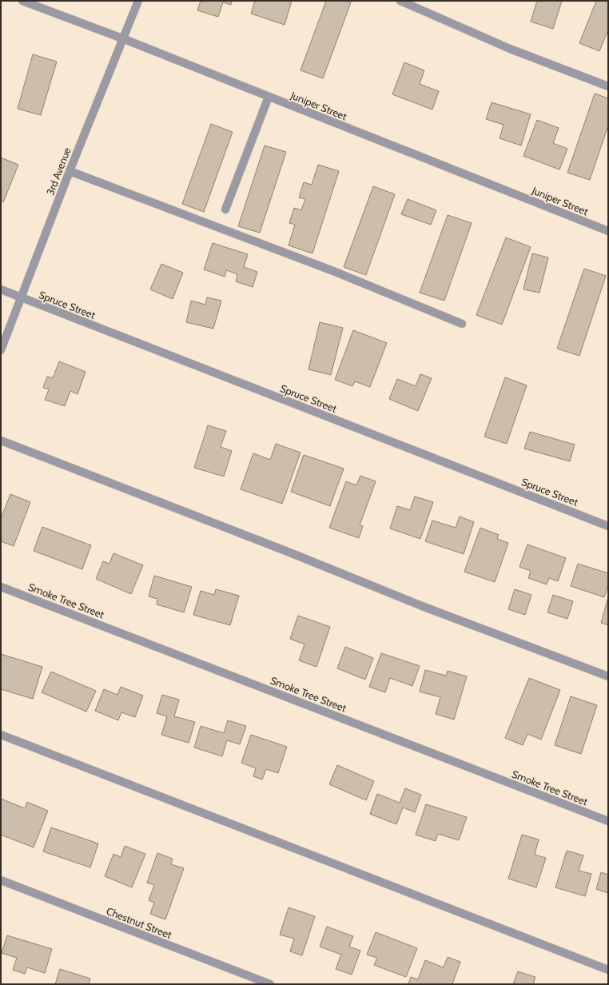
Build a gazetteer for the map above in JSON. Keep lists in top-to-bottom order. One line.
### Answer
{"streets":{"street":["Juniper Street","3rd Avenue","Spruce Street","Smoke Tree Street","Chestnut Street"]},"crossings":[["Juniper Street","3rd Avenue"],["3rd Avenue","Spruce Street"]]}
